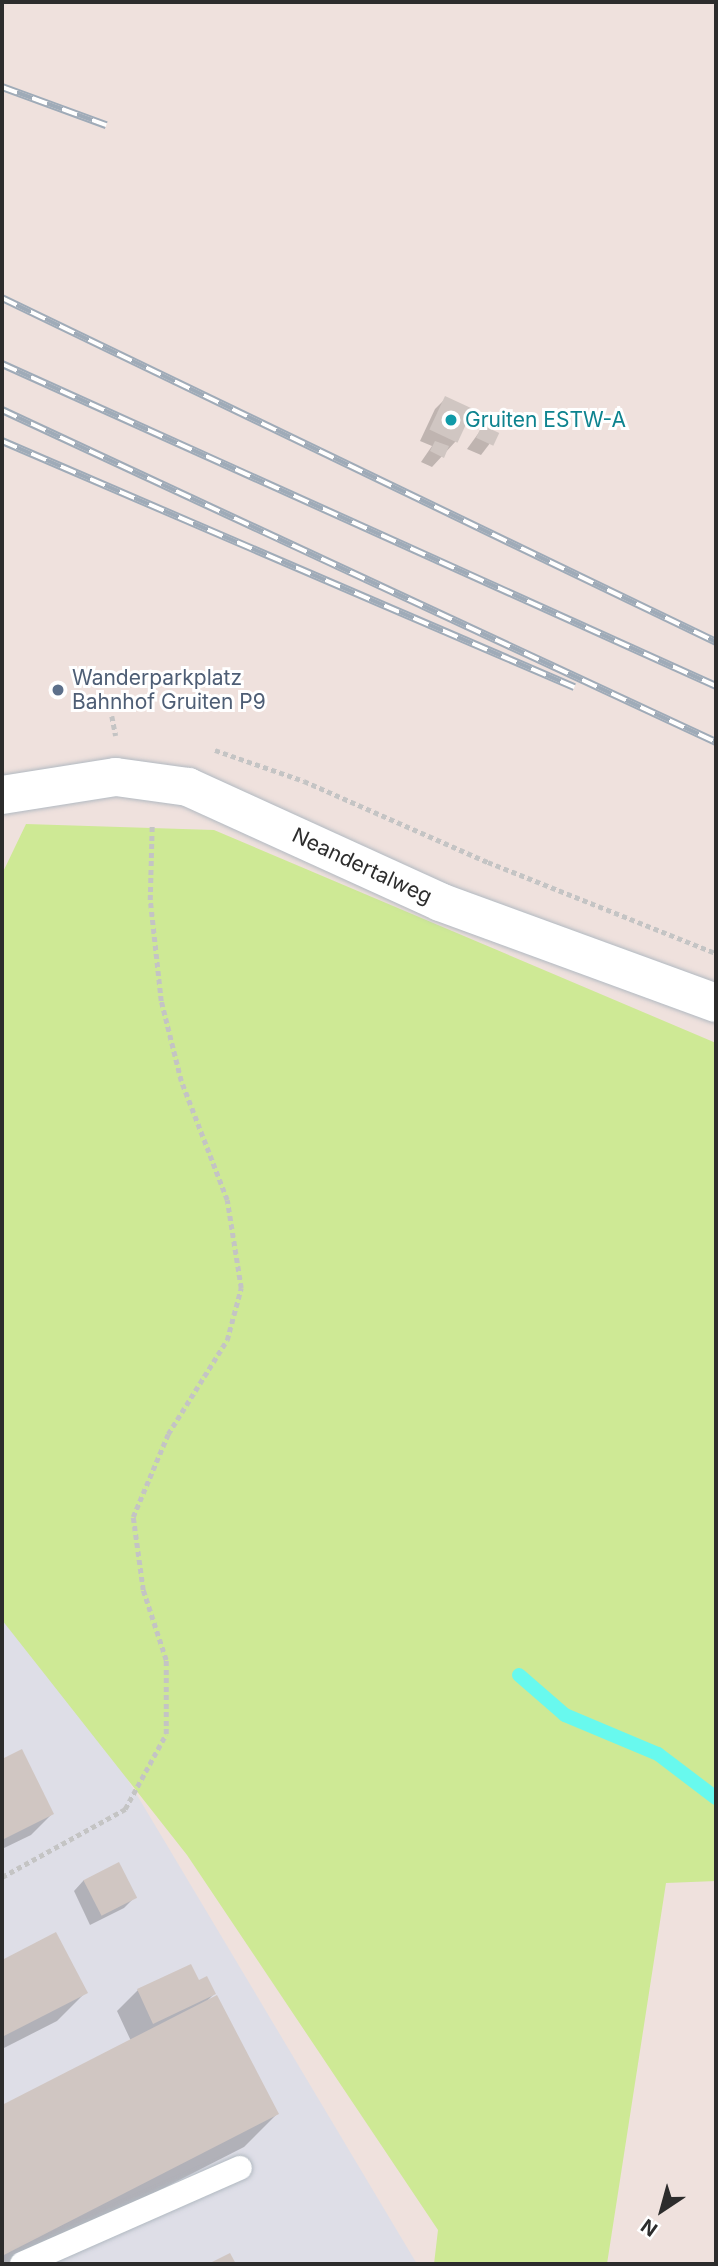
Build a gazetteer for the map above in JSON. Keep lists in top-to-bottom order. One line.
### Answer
{"streets":{"street":["Neandertalweg"]},"places":["Gruiten ESTW-A","Wanderparkplatz Bahnhof Gruiten P9"],"north":"bottom left"}
